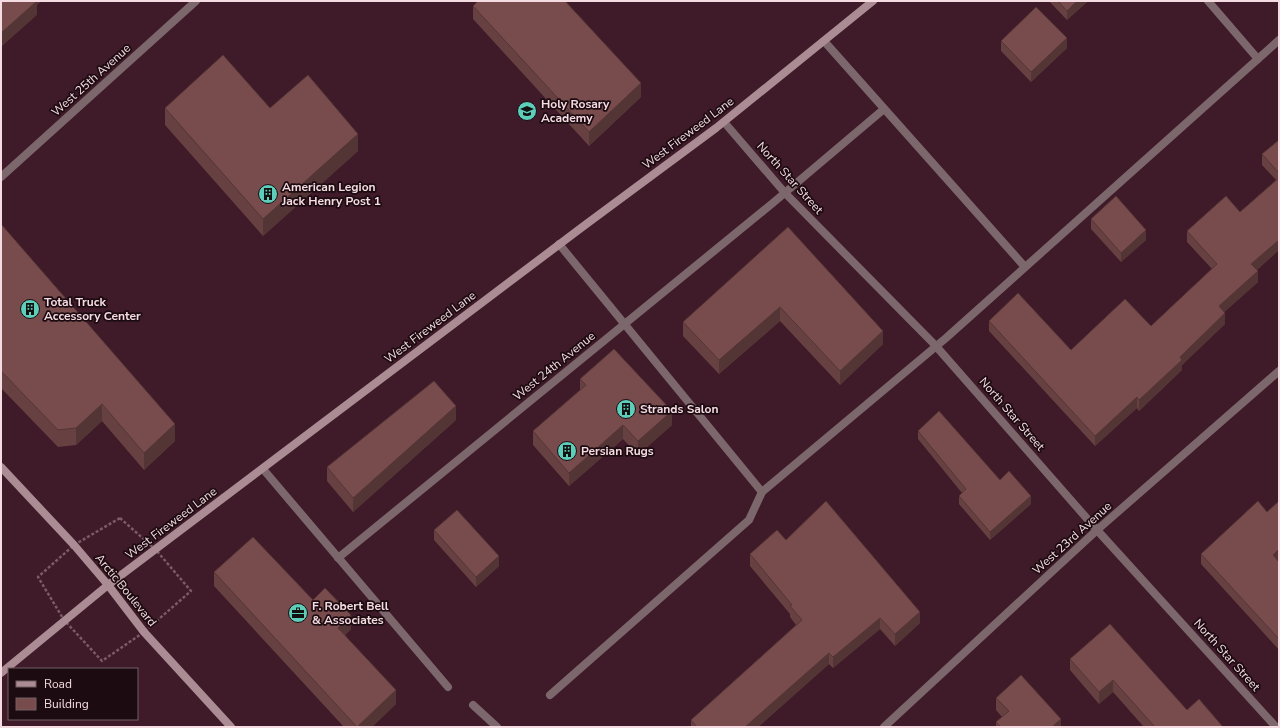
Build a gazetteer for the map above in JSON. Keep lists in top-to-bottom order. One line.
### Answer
{"streets":{"main road":["West Fireweed Lane","Arctic Boulevard"],"street":["West 25th Avenue","North Star Street","West 24th Avenue","West 23rd Avenue"]},"crossings":[["West Fireweed Lane","North Star Street"],["West Fireweed Lane","Arctic Boulevard"],["North Star Street","West 24th Avenue"],["North Star Street","West 23rd Avenue"]],"places":{"school or university":["Holy Rosary Academy"],"building":["American Legion Jack Henry Post 1","Total Truck Accessory Center","Strands Salon","Persian Rugs"],"office":["F. Robert Bell & Associates"]},"legend":["Road","Building"]}
